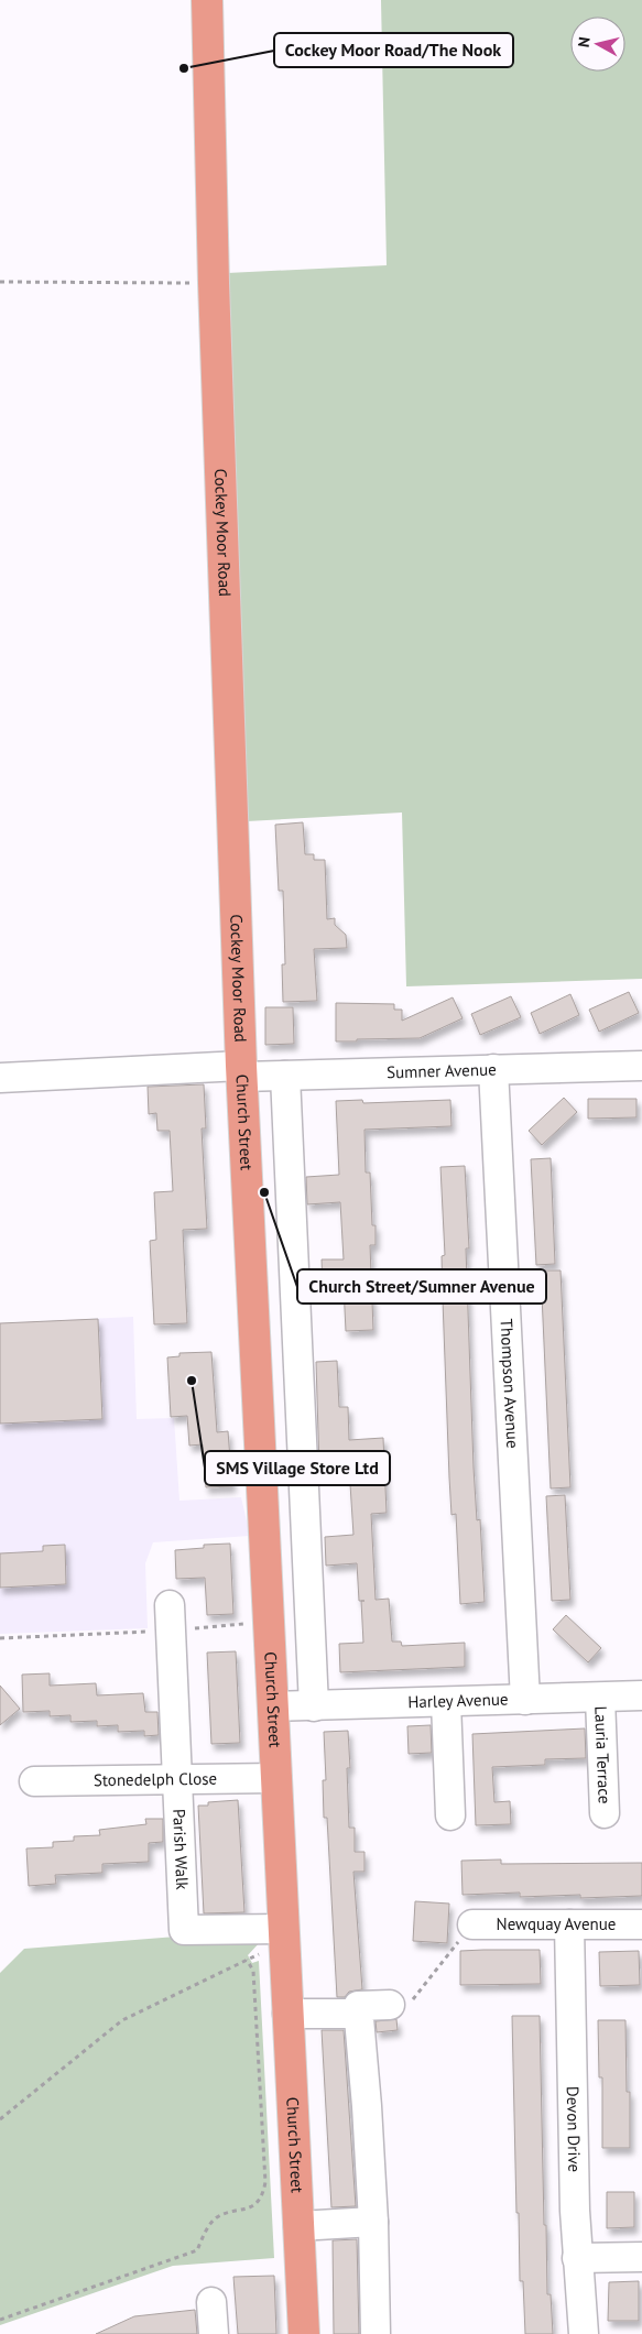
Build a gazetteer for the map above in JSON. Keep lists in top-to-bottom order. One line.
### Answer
{"streets":{"main road":["Cockey Moor Road","Church Street"],"street":["Sumner Avenue","Thompson Avenue","Harley Avenue","Lauria Terrace","Stonedelph Close","Parish Walk","Newquay Avenue","Devon Drive"]},"crossings":[["Cockey Moor Road","Sumner Avenue"],["Cockey Moor Road","Church Street"],["Sumner Avenue","Church Street"],["Sumner Avenue","Thompson Avenue"],["Church Street","Harley Avenue"],["Church Street","Stonedelph Close"],["Church Street","Parish Walk"],["Thompson Avenue","Harley Avenue"],["Harley Avenue","Lauria Terrace"],["Stonedelph Close","Parish Walk"],["Newquay Avenue","Devon Drive"]],"places":["Cockey Moor Road/The Nook","Church Street/Sumner Avenue","SMS Village Store Ltd"],"north":"left"}
